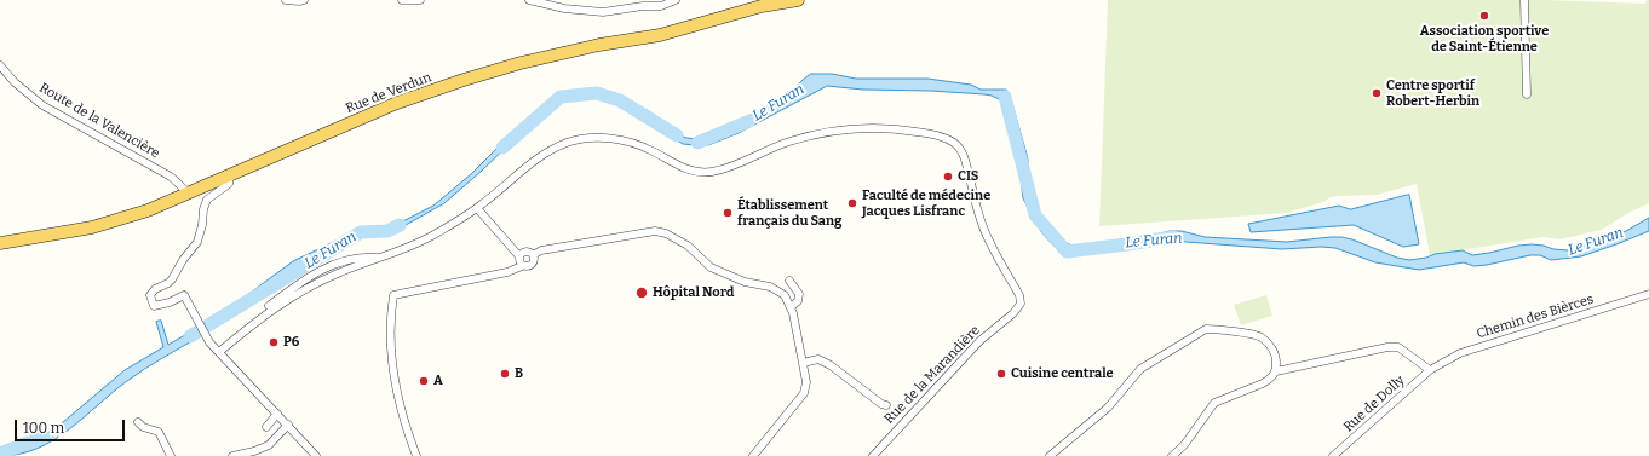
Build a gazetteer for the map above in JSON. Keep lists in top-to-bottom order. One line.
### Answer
{"streets":{"main road":["Rue de Verdun"],"street":["Route de la Valencière","Chemin des Bièrces","Rue de la Marandière","Rue de Dolly"]},"crossings":[["Rue de Verdun","Route de la Valencière"],["Chemin des Bièrces","Rue de Dolly"]],"water":["Le Furan"],"places":["Association sportive de Saint-Étienne","Centre sportif Robert-Herbin","CIS","Faculté de médecine Jacques Lisfranc","Établissement français du Sang","Hôpital Nord","P6","B","Cuisine centrale","A"],"scale_bar":"100 m"}
